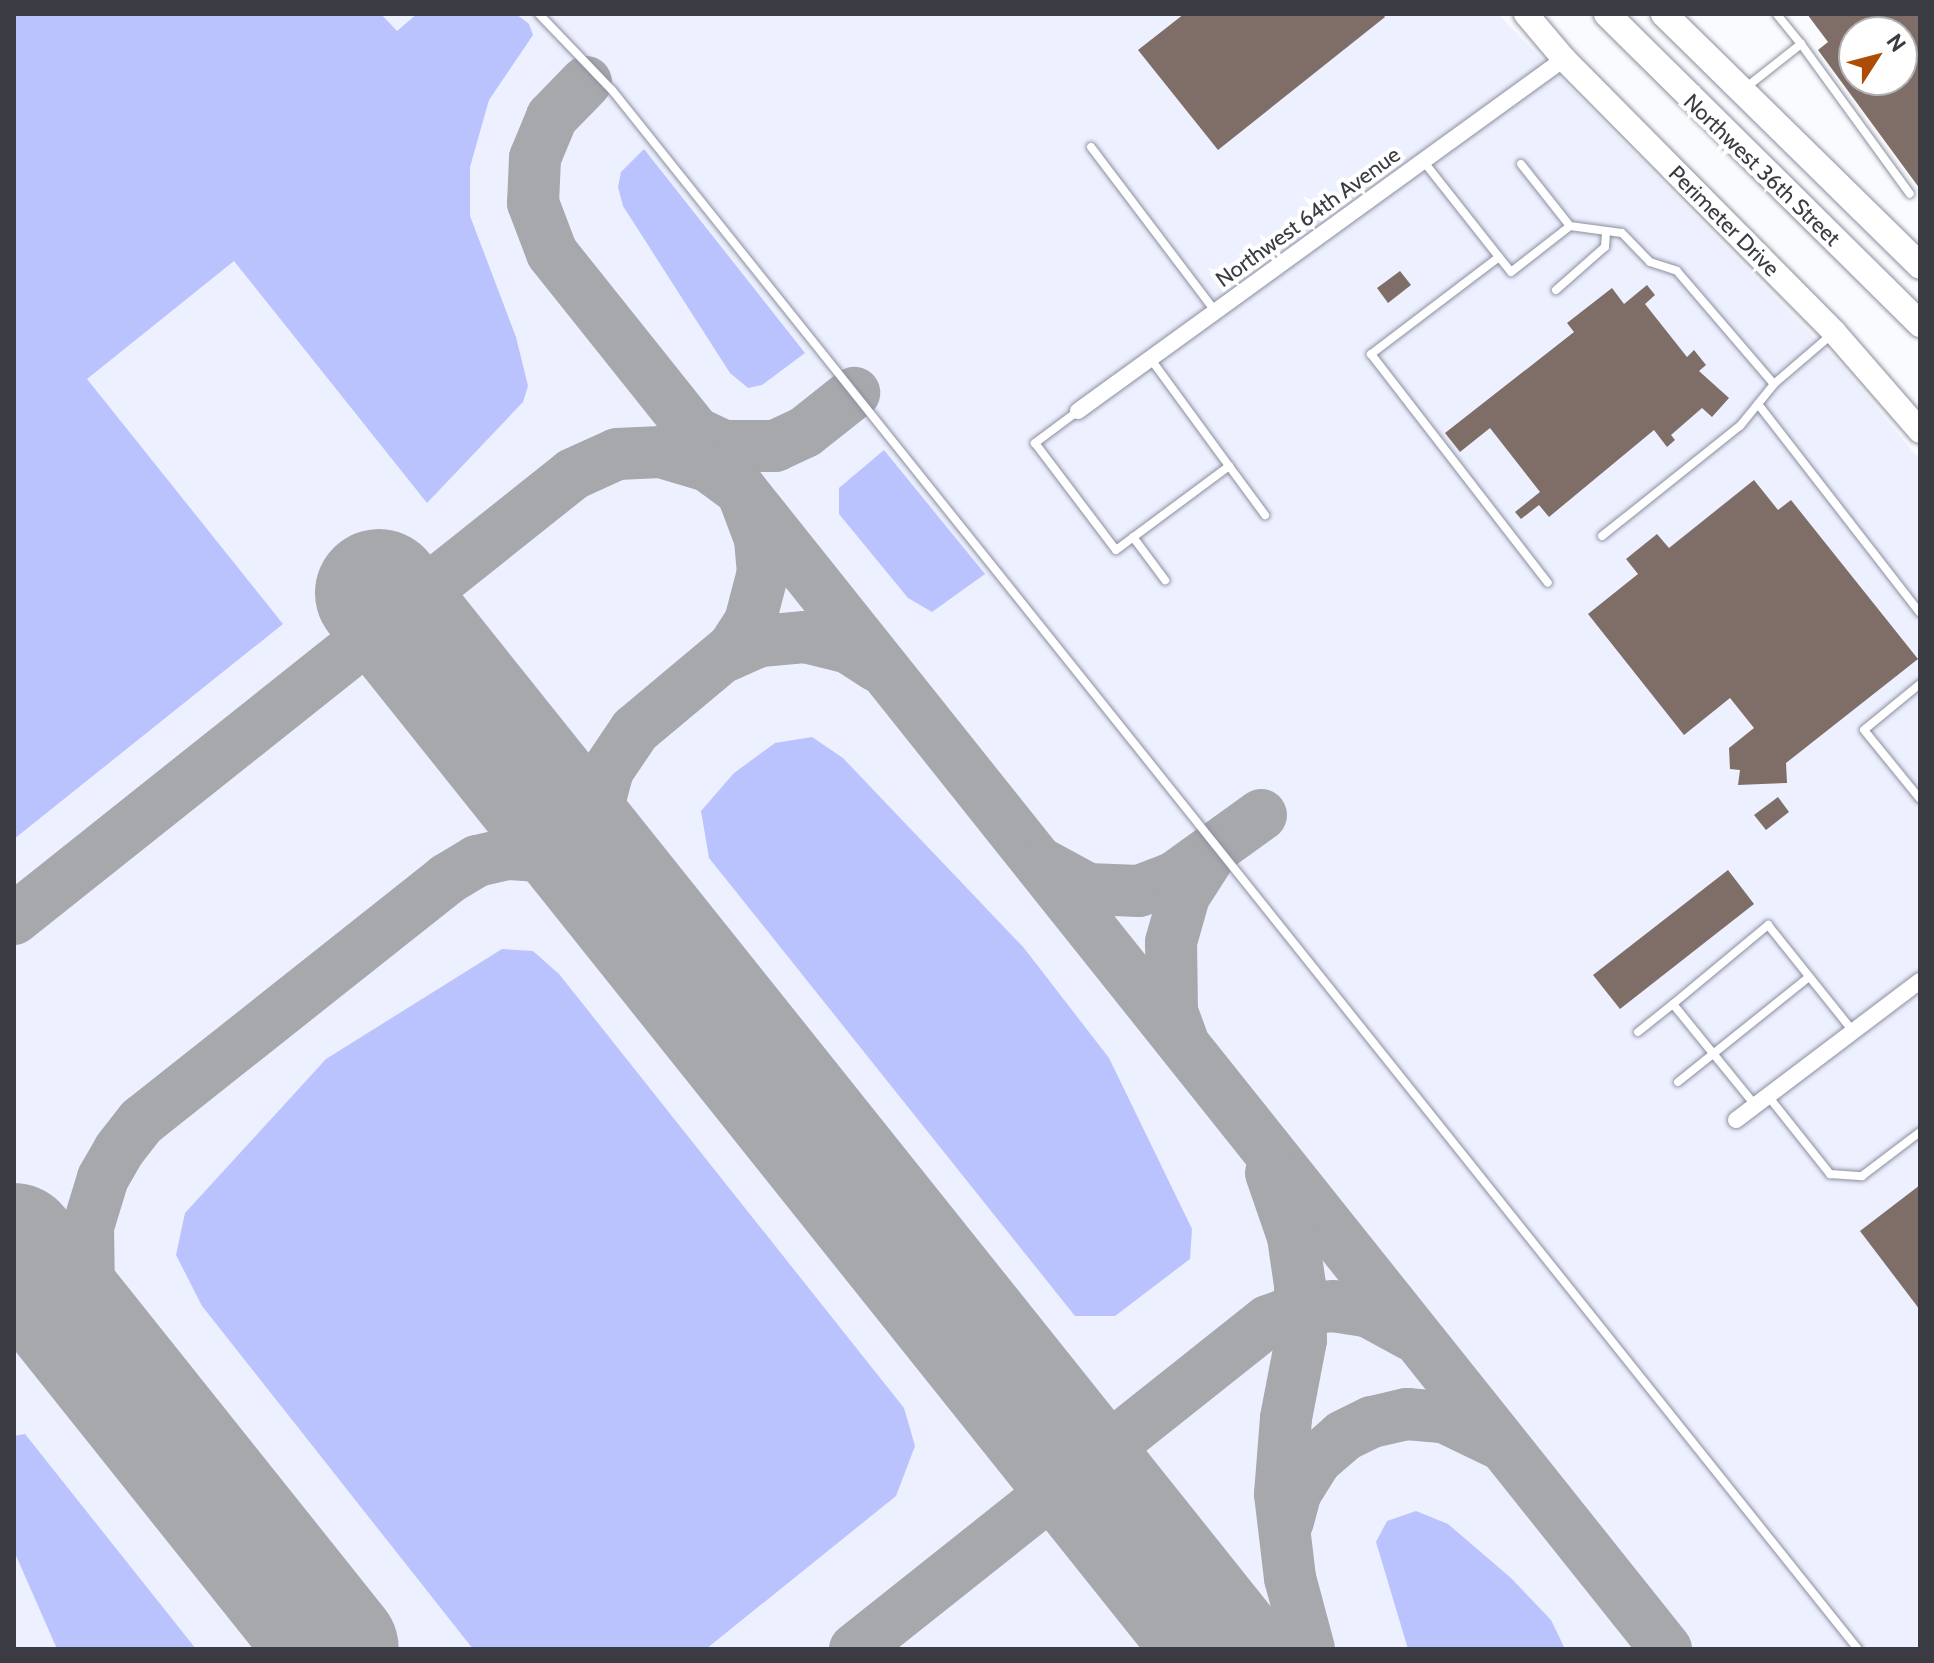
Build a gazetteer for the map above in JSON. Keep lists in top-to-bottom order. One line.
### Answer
{"streets":{"main road":["Northwest 36th Street"],"street":["Northwest 64th Avenue","Perimeter Drive"]},"crossings":[["Northwest 64th Avenue","Perimeter Drive"]],"north":"top right"}
